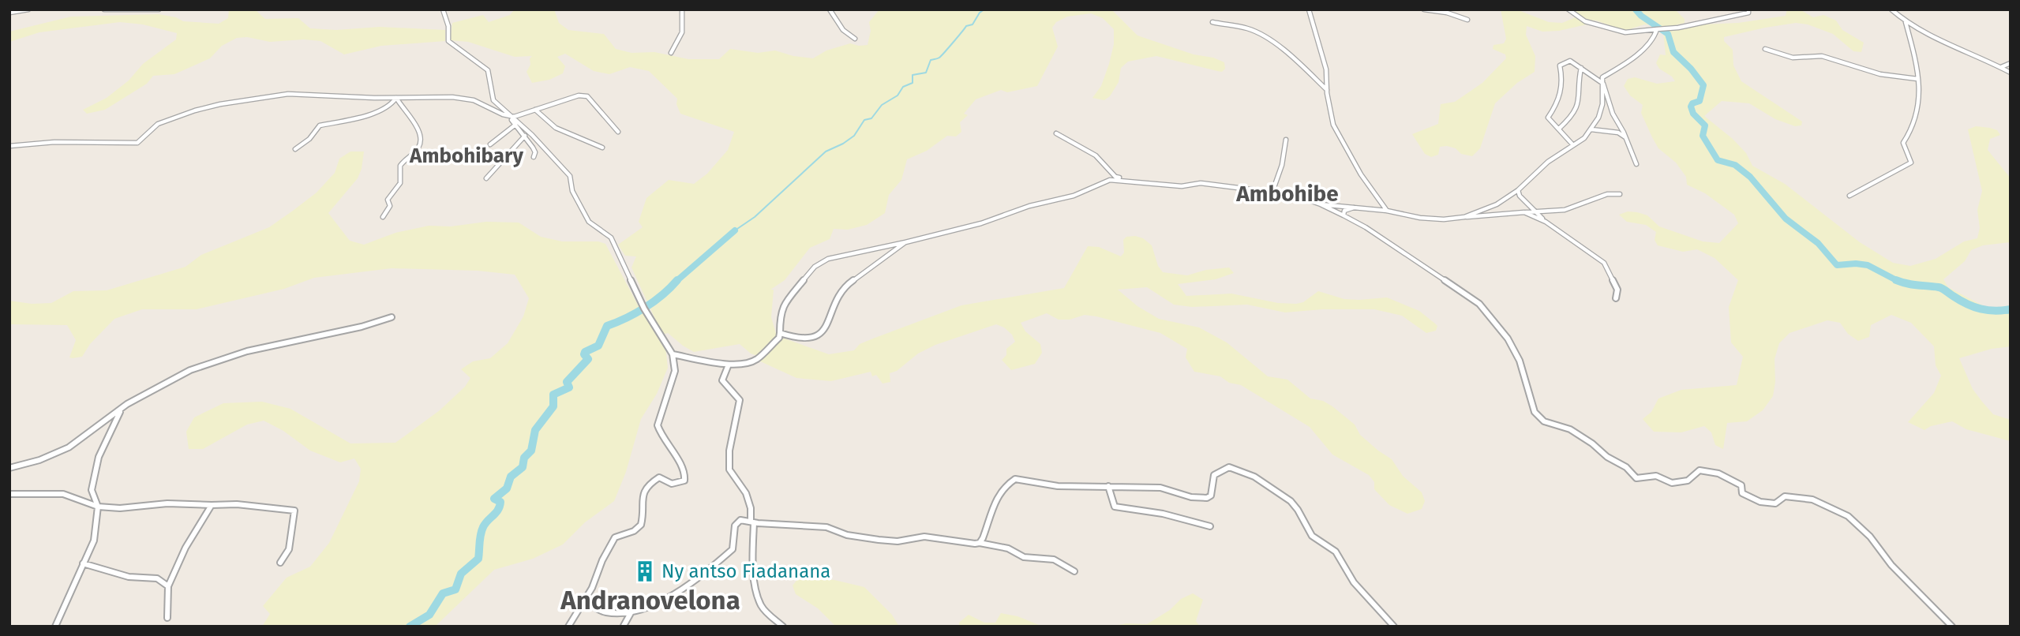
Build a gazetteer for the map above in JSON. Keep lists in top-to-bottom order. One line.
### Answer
{"districts":["Ambohibary","Ambohibe","Andranovelona"],"places":{"building":["Ny antso Fiadanana"]}}
